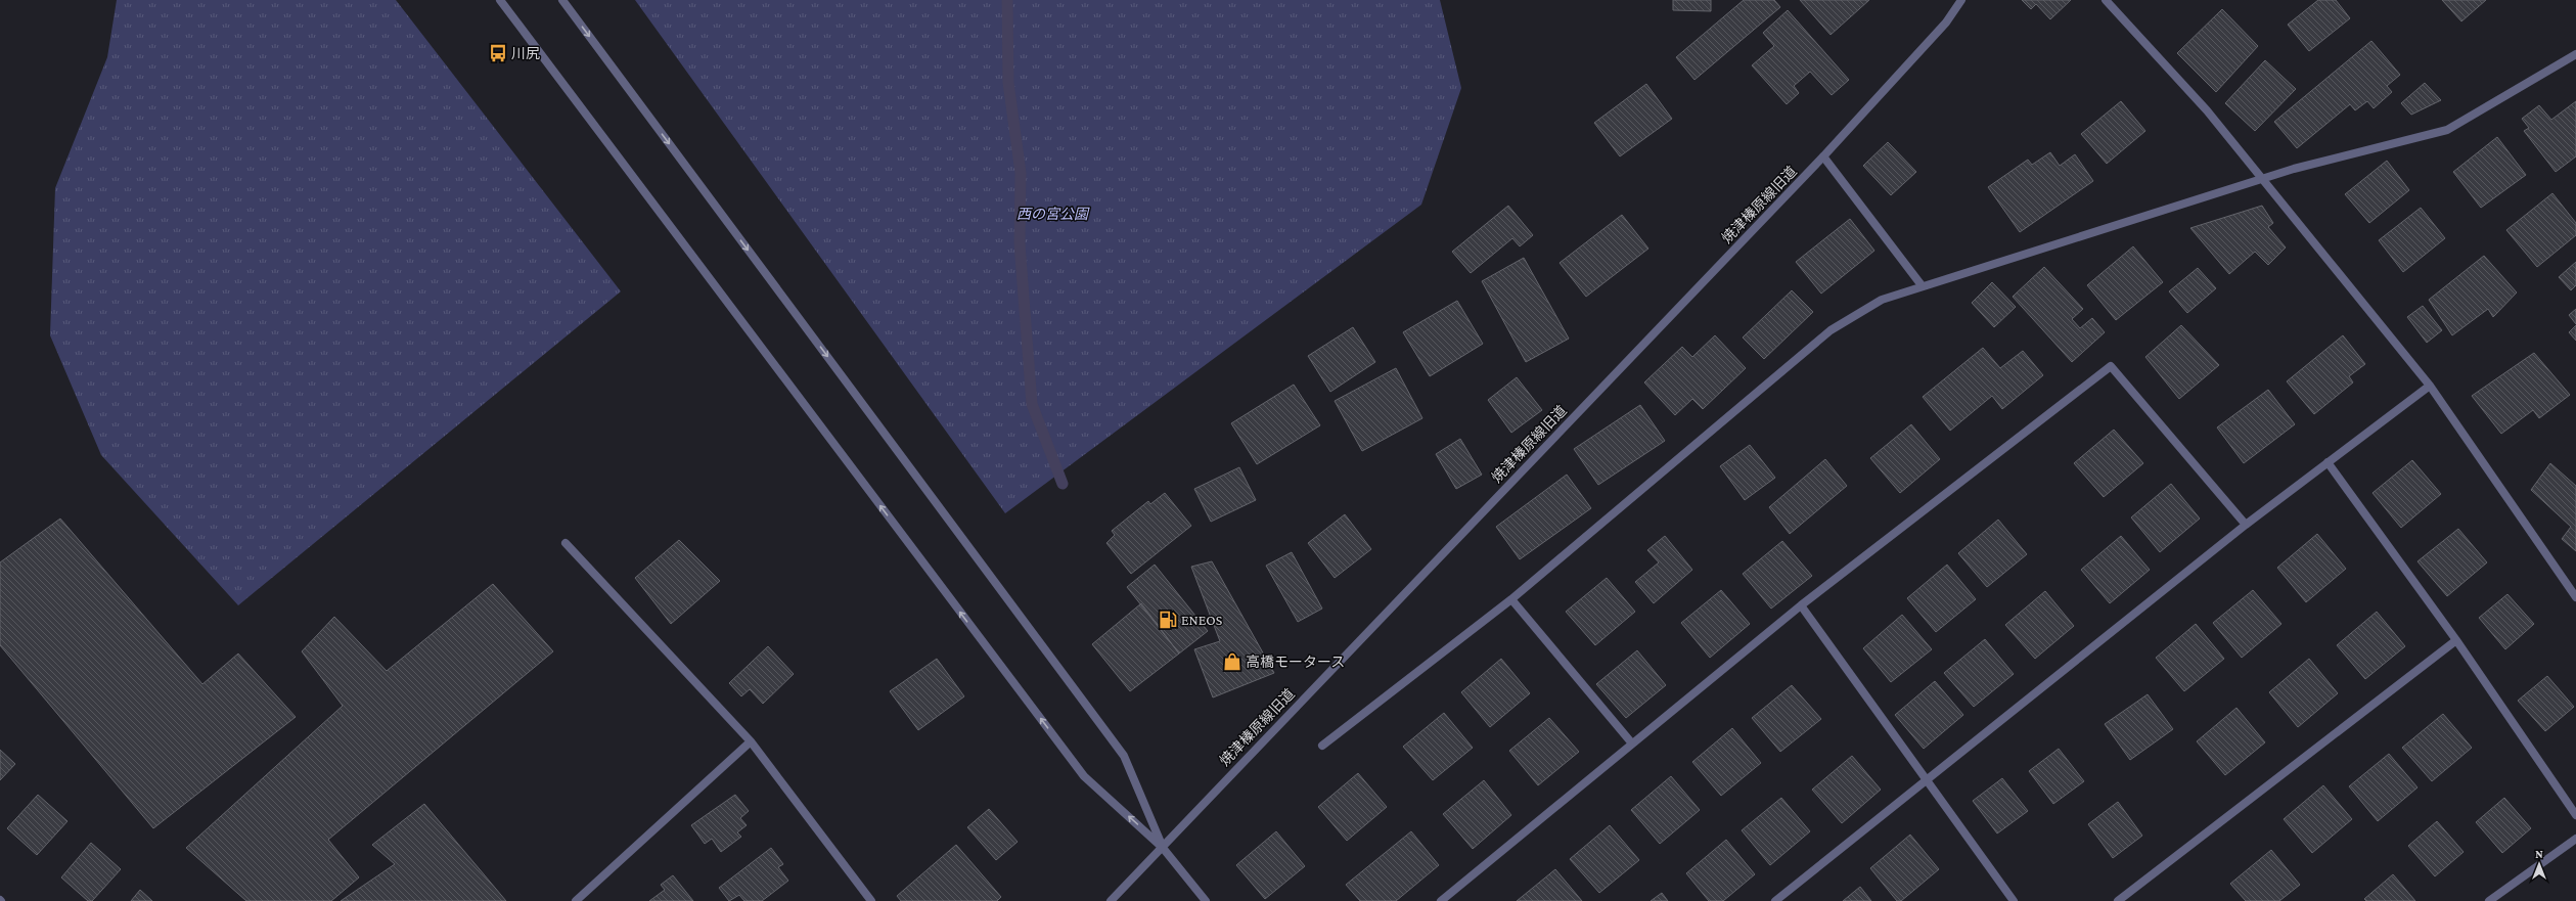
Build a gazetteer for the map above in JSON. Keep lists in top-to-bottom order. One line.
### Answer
{"streets":{"street":["焼津榛原線旧道"]},"parks":["西の宮公園"],"places":{"bus stop":["川尻"],"fuel station":["ENEOS"],"shop":["高橋モータース"]},"north":"top"}
